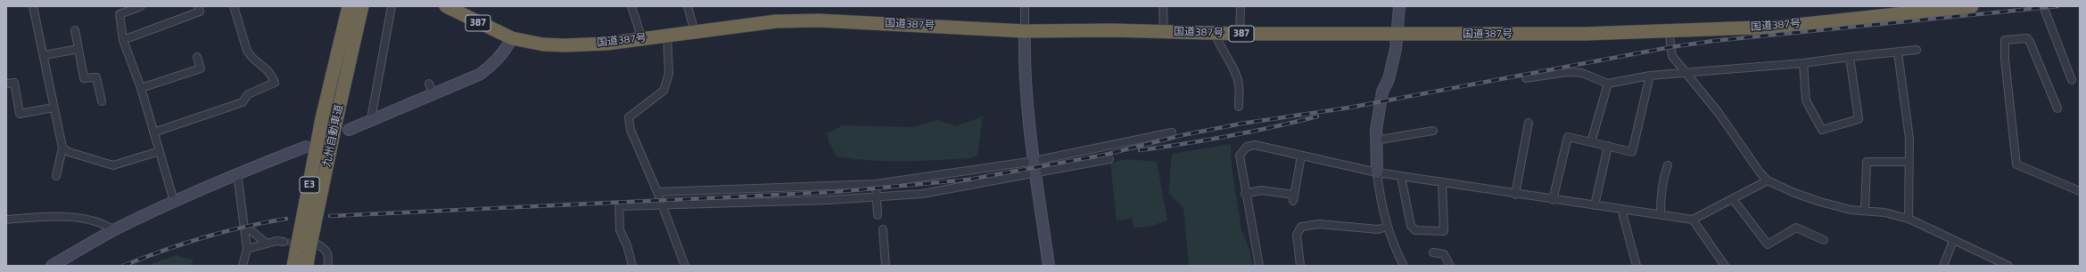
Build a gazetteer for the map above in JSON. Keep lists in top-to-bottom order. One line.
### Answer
{"streets":{"highway":["387","国道387号","九州自動車道","E3"]},"crossings":[["387","国道387号"]]}
